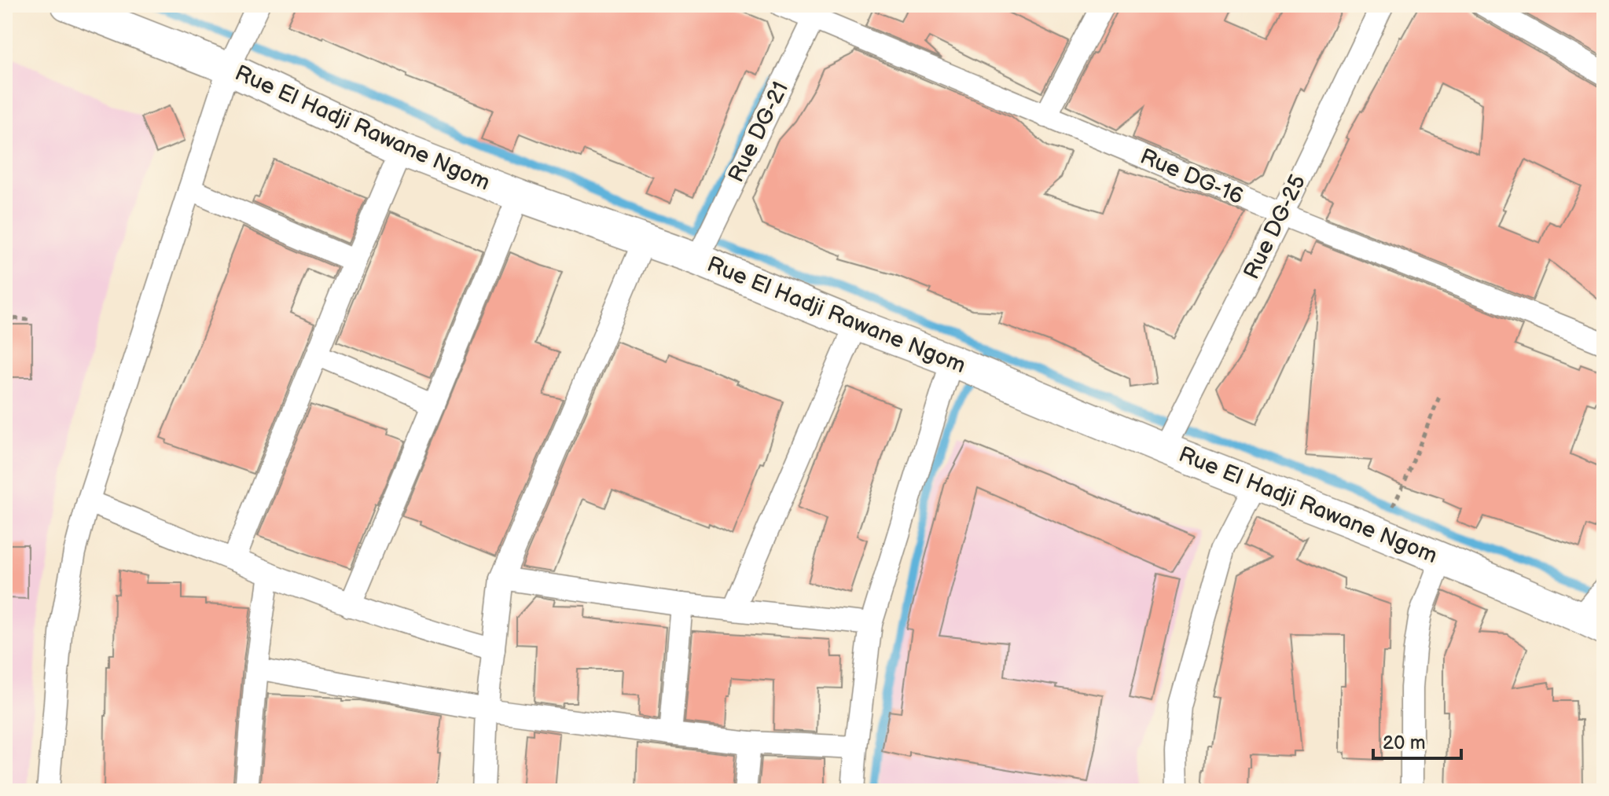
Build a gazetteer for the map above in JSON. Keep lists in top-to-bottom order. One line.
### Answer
{"streets":{"street":["Rue El Hadji Rawane Ngom","Rue DG-21","Rue DG-16","Rue DG-25"]},"crossings":[["Rue El Hadji Rawane Ngom","Rue DG-21"],["Rue El Hadji Rawane Ngom","Rue DG-25"],["Rue DG-21","Rue DG-16"],["Rue DG-16","Rue DG-25"]],"scale_bar":"20 m"}
